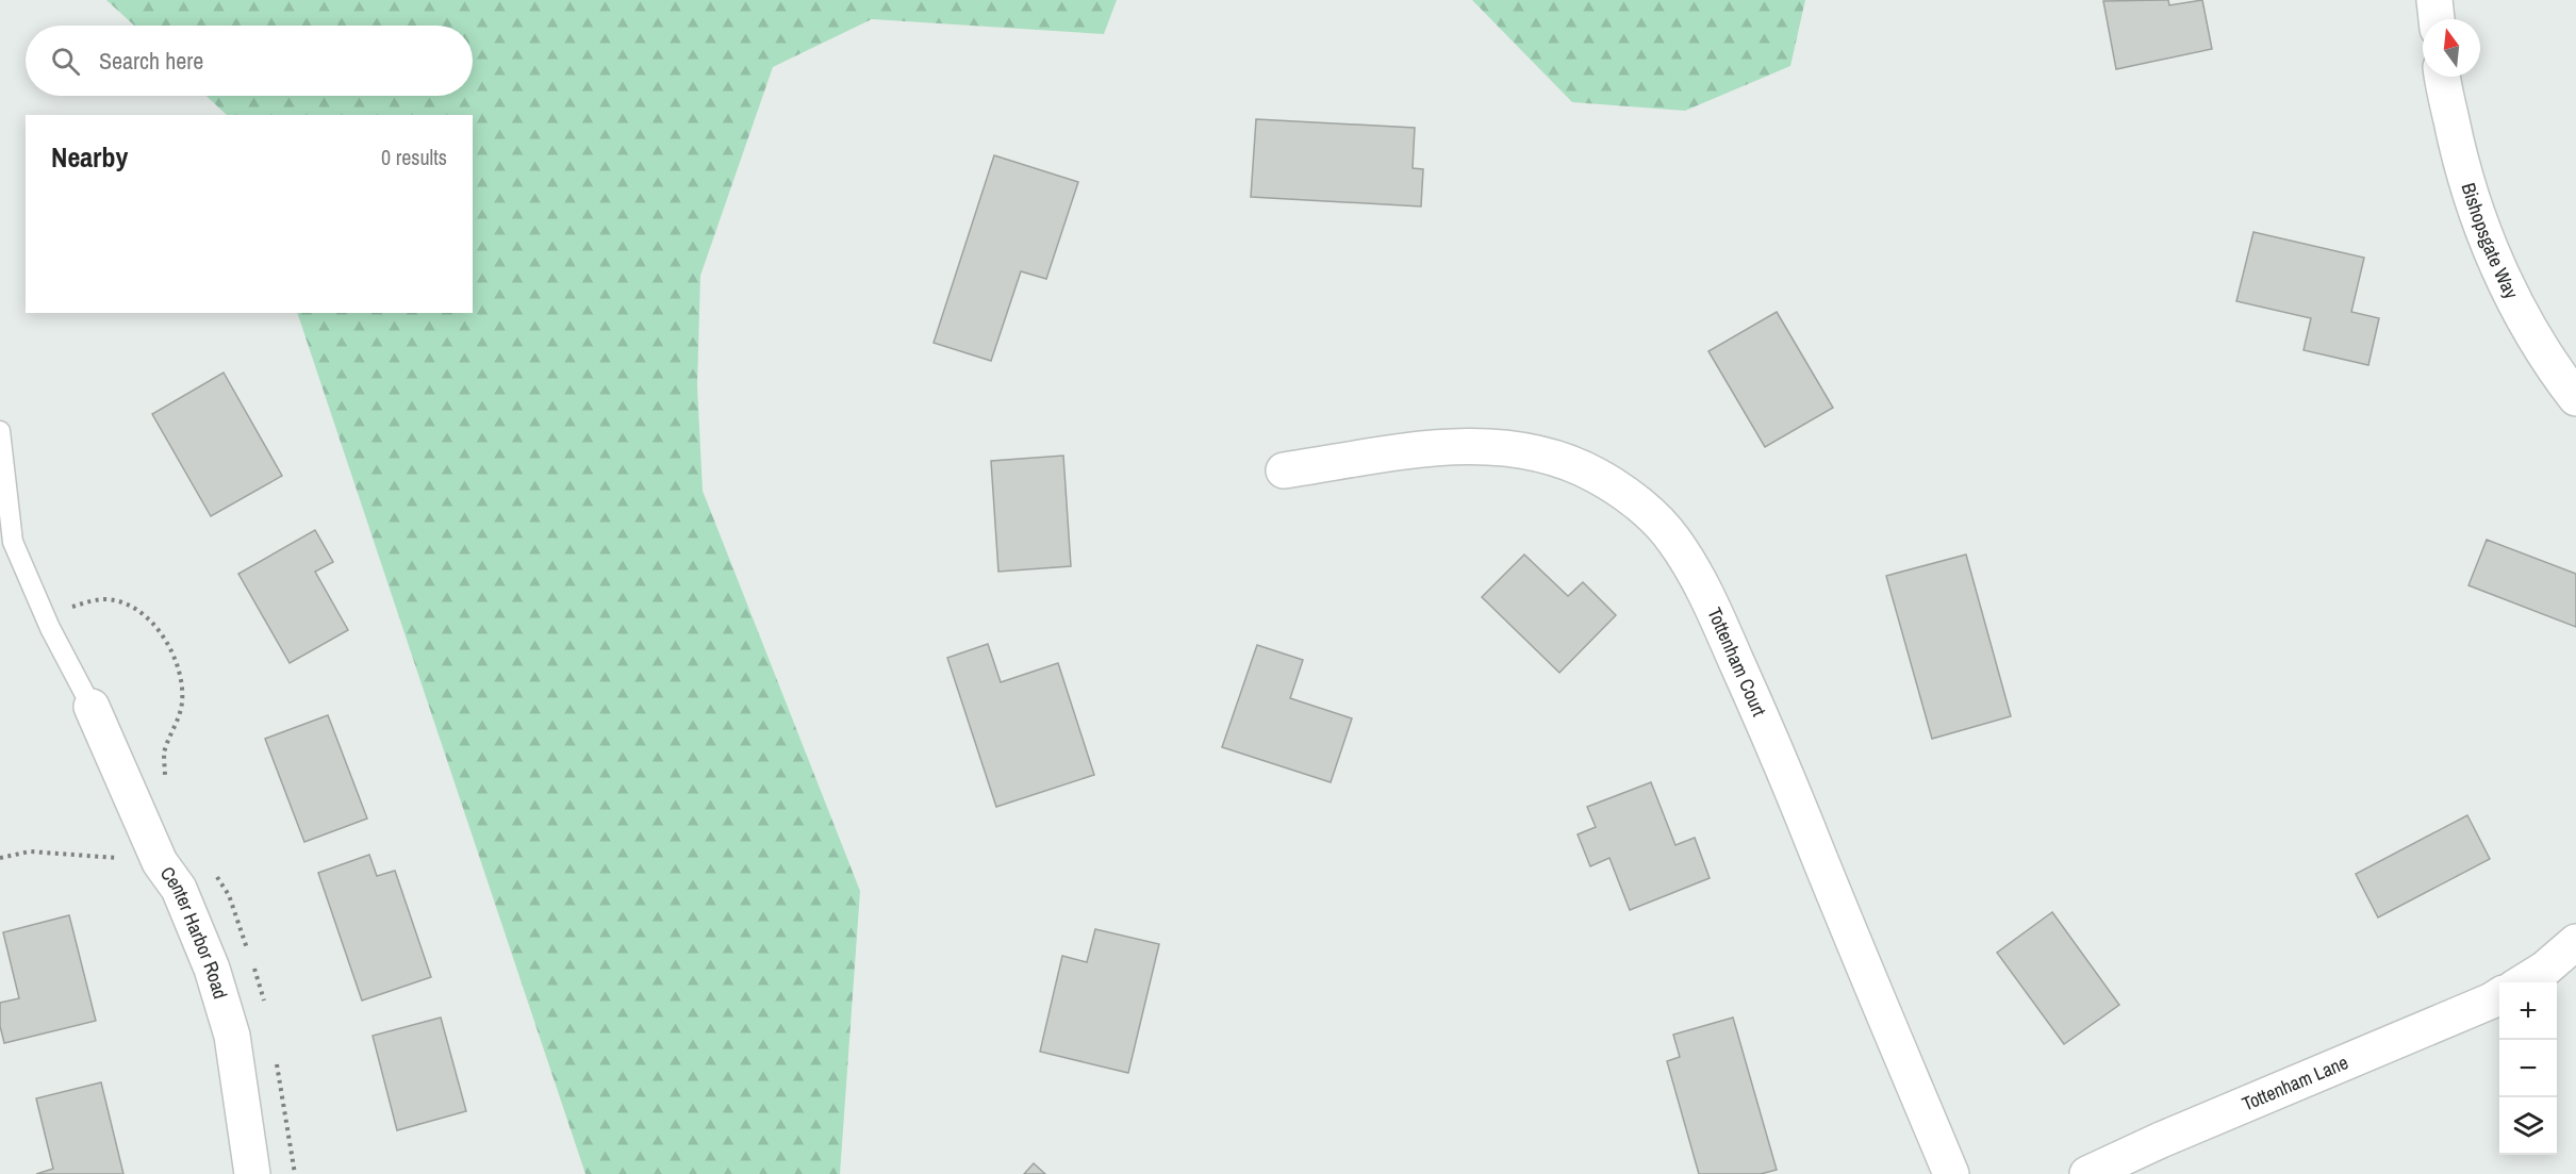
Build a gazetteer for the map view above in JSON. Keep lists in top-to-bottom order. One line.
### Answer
{"streets":{"street":["Bishopsgate Way","Tottenham Court","Center Harbor Road","Tottenham Lane"]},"north":"top","page":{"search":"Search here","heading":["Nearby","0 results"],"map_buttons":["+","−"]}}
